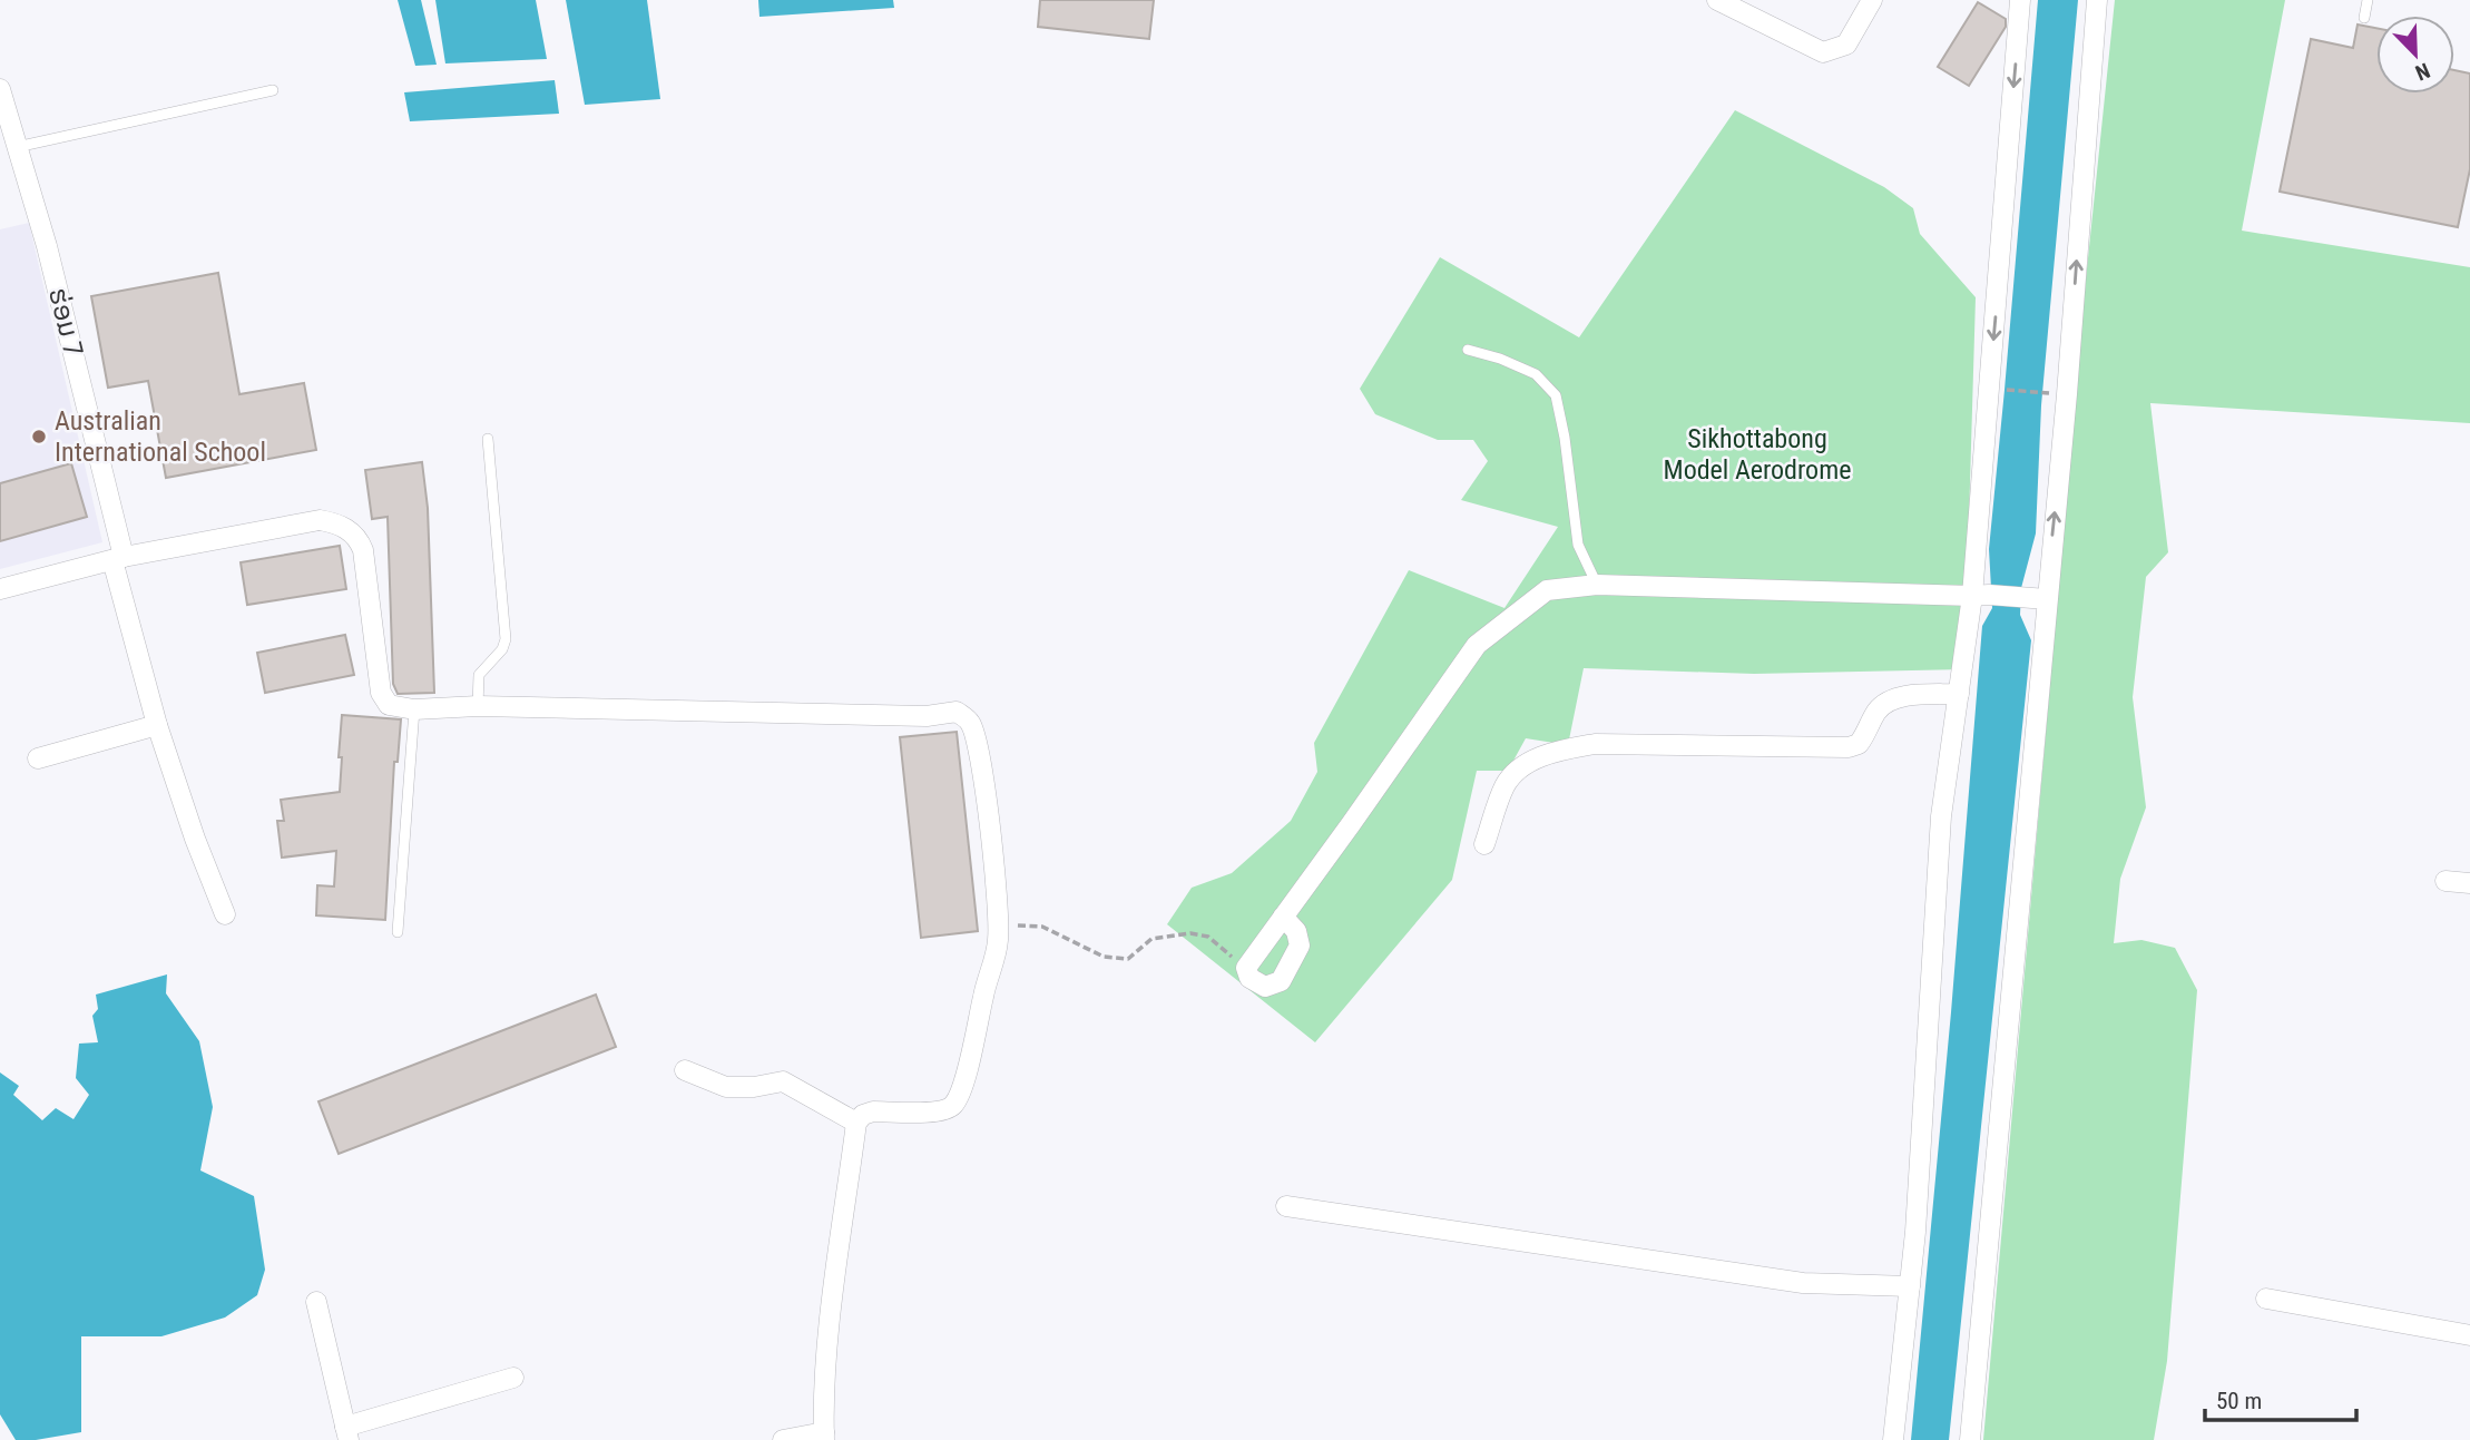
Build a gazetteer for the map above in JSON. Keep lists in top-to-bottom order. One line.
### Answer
{"streets":{"street":["ຮ່ອມ 7"]},"parks":["Sikhottabong Model Aerodrome"],"places":["Australian International School"],"scale_bar":"50 m","north":"bottom right"}
